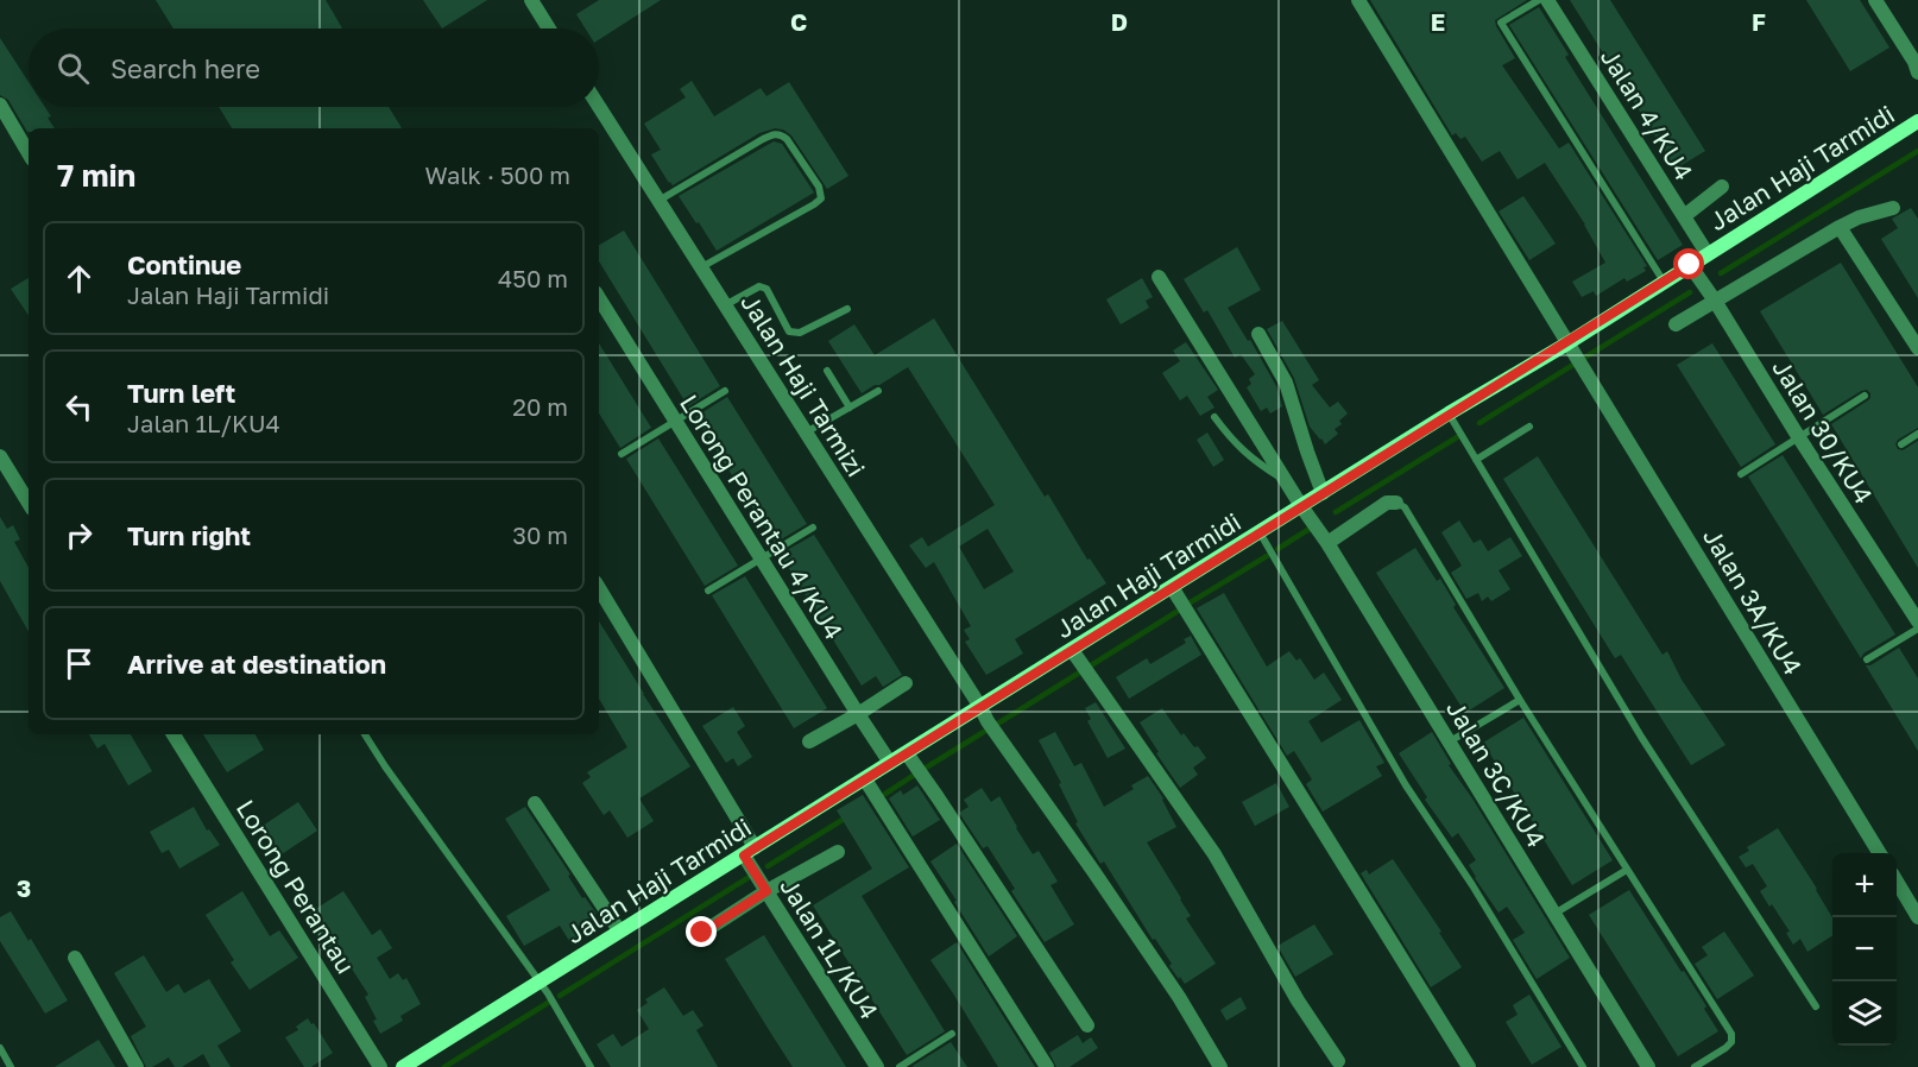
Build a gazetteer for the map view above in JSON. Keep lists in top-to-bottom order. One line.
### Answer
{"streets":{"street":["Jalan 4/KU4","Jalan Haji Tarmidi","Jalan Haji Tarmizi","Jalan 30/KU4","Lorong Perantau 4/KU4","Jalan 3A/KU4","Jalan 3C/KU4","Lorong Perantau","Jalan 1L/KU4"]},"crossings":[["Jalan 4/KU4","Jalan Haji Tarmidi"],["Jalan Haji Tarmidi","Jalan Haji Tarmizi"],["Jalan Haji Tarmidi","Jalan 30/KU4"],["Jalan Haji Tarmidi","Lorong Perantau 4/KU4"],["Jalan Haji Tarmidi","Jalan 3A/KU4"],["Jalan Haji Tarmidi","Jalan 3C/KU4"],["Jalan Haji Tarmidi","Jalan 1L/KU4"]],"page":{"search":"Search here","heading":["7 min","Walk · 500 m"],"list":[["Continue","Jalan Haji Tarmidi","450 m"],["Turn left","Jalan 1L/KU4","20 m"],["Turn right","30 m"],"Arrive at destination"],"map_buttons":["+","−"]},"grid":{"columns":["C","D","E","F"],"rows":["3"]}}
